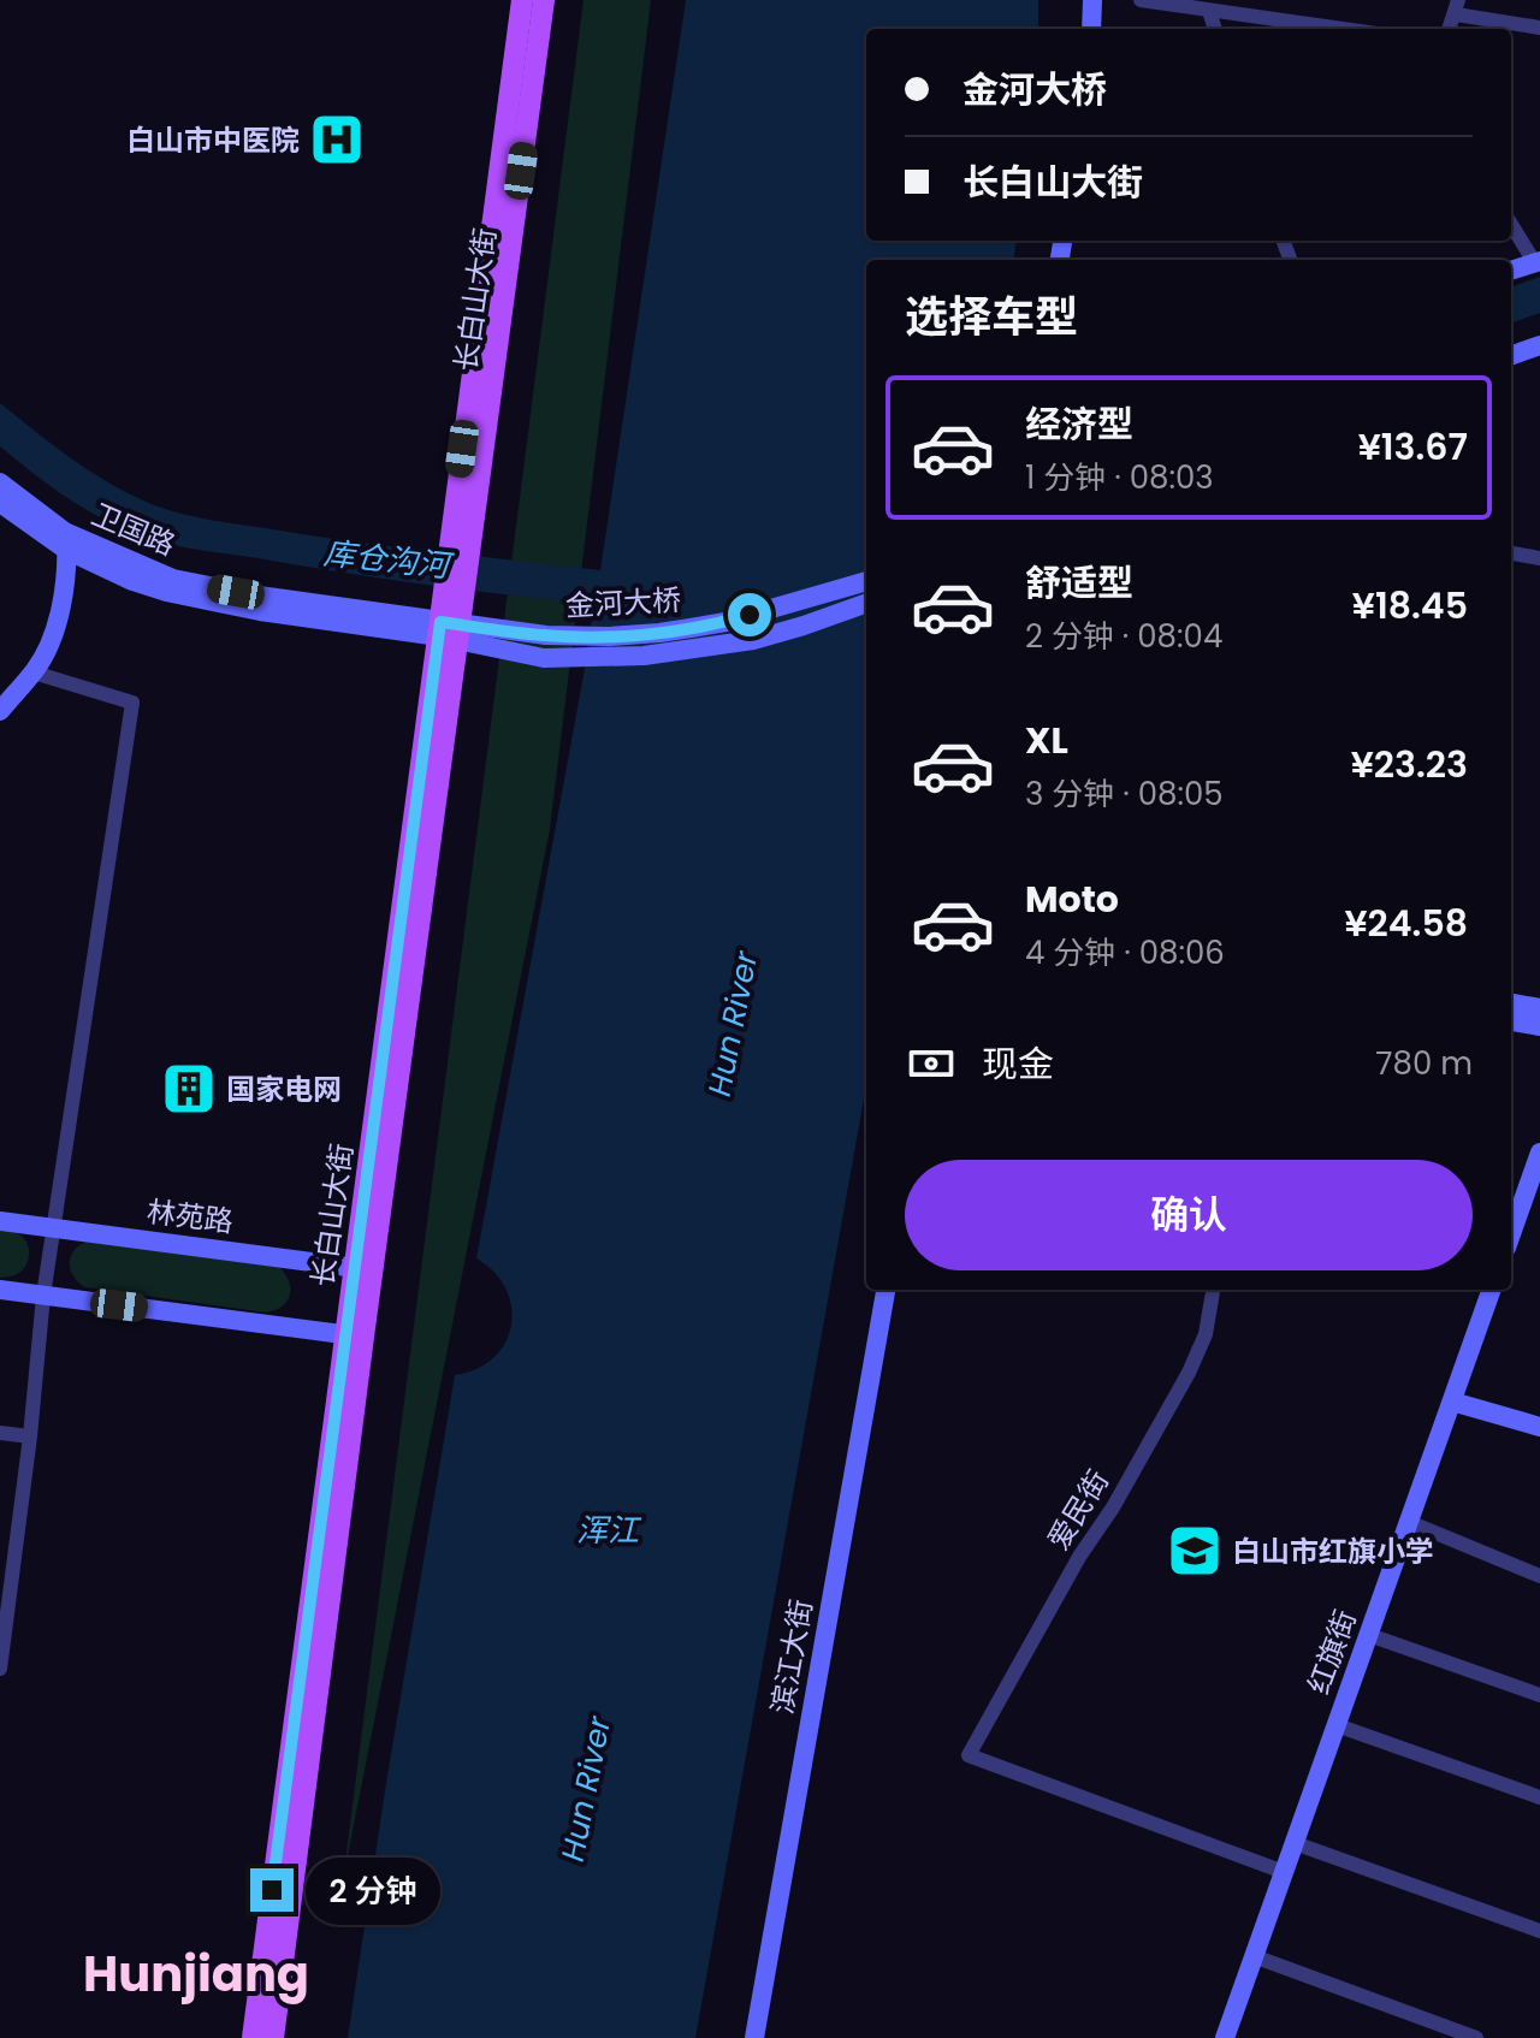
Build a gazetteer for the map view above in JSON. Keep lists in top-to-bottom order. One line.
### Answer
{"streets":{"main road":["长白山大街"],"street":["卫国路","金河大桥","林苑路","爱民街","红旗街","滨江大街"]},"crossings":[["长白山大街","卫国路"],["长白山大街","林苑路"],["卫国路","金河大桥"],["爱民街","红旗街"]],"districts":["Hunjiang"],"water":["库仓沟河","Hun River","浑江"],"places":{"hospital":["白山市中医院"],"building":["国家电网"],"school or university":["白山市红旗小学"]},"page":{"banner":["金河大桥","长白山大街"],"heading":"选择车型","list":[{"name":"经济型","note":"1 分钟 · 08:03","value":"¥13.67"},{"name":"舒适型","note":"2 分钟 · 08:04","value":"¥18.45"},{"name":"XL","note":"3 分钟 · 08:05","value":"¥23.23"},{"name":"Moto","note":"4 分钟 · 08:06","value":"¥24.58"}],"pay":["现金","780 m"],"buttons":"确认","bubble":"2 分钟"}}
